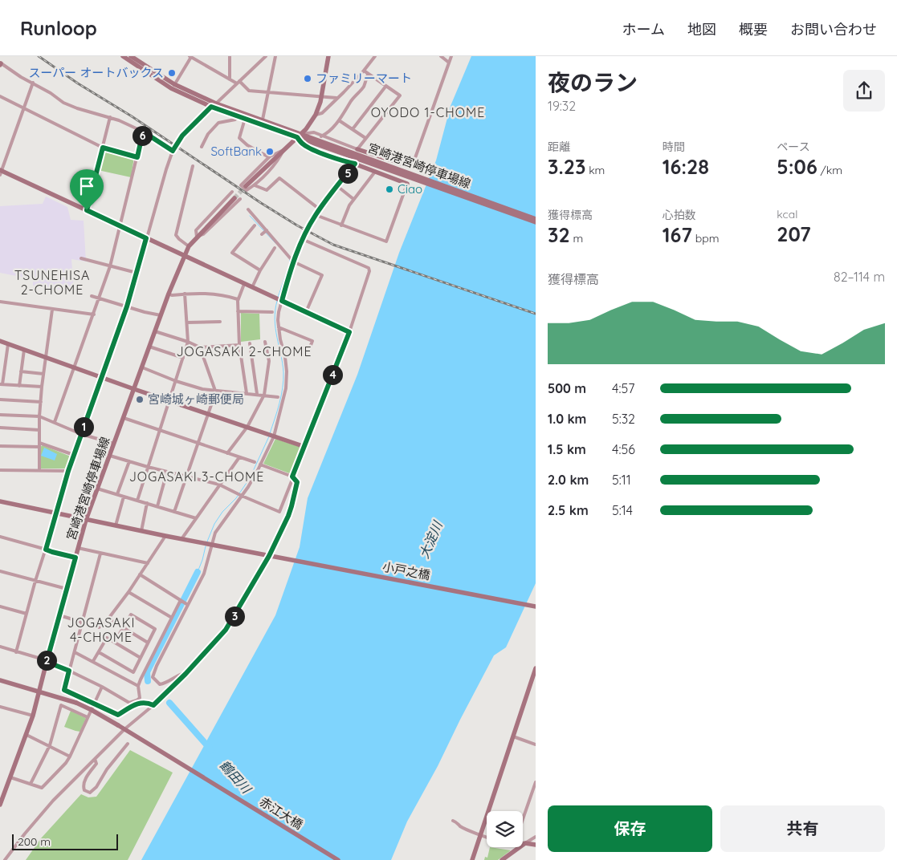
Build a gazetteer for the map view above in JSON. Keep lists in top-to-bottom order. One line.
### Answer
{"streets":{"street":["宮崎港宮崎停車場線","小戸之橋","赤江大橋"]},"crossings":[["宮崎港宮崎停車場線","小戸之橋"],["宮崎港宮崎停車場線","赤江大橋"]],"districts":["OYODO 1-CHOME","TSUNEHISA 2-CHOME","JOGASAKI 2-CHOME","JOGASAKI 3-CHOME","JOGASAKI 4-CHOME"],"water":["大淀川","鶴田川"],"places":["スーパー オートバックス","ファミリーマート","SoftBank","Ciao","宮崎城ヶ崎郵便局"],"scale_bar":"200 m","page":{"header":"Runloop","nav":["ホーム","地図","概要","お問い合わせ"],"heading":["夜のラン","19:32"],"stats":[["距離","3.23 km"],["時間","16:28"],["ペース","5:06 /km"],["獲得標高","32 m"],["心拍数","167 bpm"],["kcal","207"]],"pins":["6","5","4","1","3","2"],"chart":["獲得標高","82–114 m"],"list":[{"name":"500 m","note":"4:57"},{"name":"1.0 km","note":"5:32"},{"name":"1.5 km","note":"4:56"},{"name":"2.0 km","note":"5:11"},{"name":"2.5 km","note":"5:14"}],"buttons":["保存","共有"],"scale":"200 m"}}
